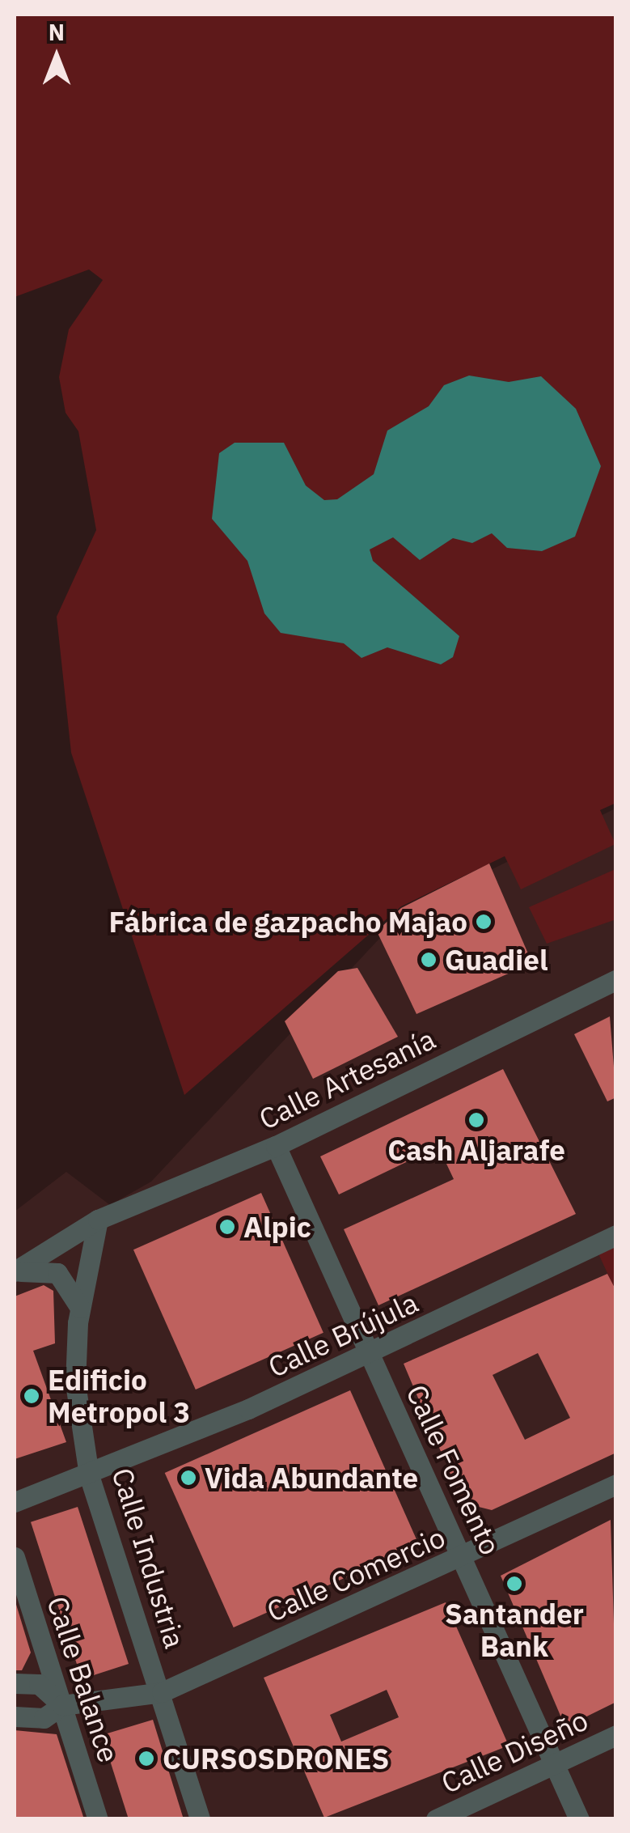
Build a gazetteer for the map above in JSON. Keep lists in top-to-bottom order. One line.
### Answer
{"streets":{"street":["Calle Artesanía","Calle Brújula","Calle Fomento","Calle Industria","Calle Comercio","Calle Balance","Calle Diseño"]},"crossings":[["Calle Artesanía","Calle Fomento"],["Calle Artesanía","Calle Industria"],["Calle Brújula","Calle Fomento"],["Calle Brújula","Calle Industria"],["Calle Fomento","Calle Comercio"],["Calle Fomento","Calle Diseño"],["Calle Industria","Calle Comercio"],["Calle Comercio","Calle Balance"]],"places":["Fábrica de gazpacho Majao","Guadiel","Cash Aljarafe","Alpic","Edificio Metropol 3","Vida Abundante","Santander Bank","CURSOSDRONES"],"north":"top"}
